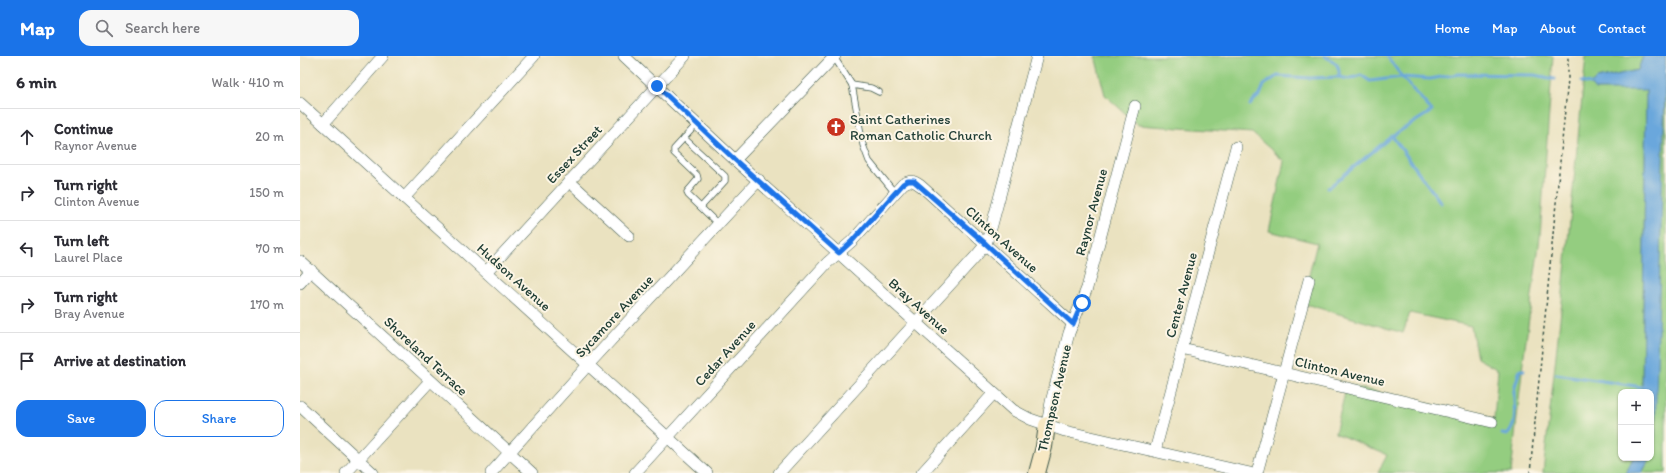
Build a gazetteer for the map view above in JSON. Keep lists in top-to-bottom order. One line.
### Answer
{"streets":{"street":["Essex Street","Raynor Avenue","Clinton Avenue","Hudson Avenue","Center Avenue","Bray Avenue","Sycamore Avenue","Cedar Avenue","Shoreland Terrace","Thompson Avenue"]},"crossings":[["Essex Street","Hudson Avenue"],["Essex Street","Bray Avenue"],["Raynor Avenue","Clinton Avenue"],["Raynor Avenue","Thompson Avenue"],["Clinton Avenue","Center Avenue"],["Clinton Avenue","Cedar Avenue"],["Clinton Avenue","Thompson Avenue"],["Hudson Avenue","Sycamore Avenue"],["Hudson Avenue","Cedar Avenue"],["Center Avenue","Bray Avenue"],["Bray Avenue","Sycamore Avenue"],["Bray Avenue","Cedar Avenue"],["Bray Avenue","Thompson Avenue"],["Sycamore Avenue","Shoreland Terrace"]],"places":{"church":["Saint Catherines Roman Catholic Church"]},"page":{"header":"Map","search":"Search here","nav":["Home","Map","About","Contact"],"heading":["6 min","Walk · 410 m"],"list":[["Continue","Raynor Avenue","20 m"],["Turn right","Clinton Avenue","150 m"],["Turn left","Laurel Place","70 m"],["Turn right","Bray Avenue","170 m"],"Arrive at destination"],"buttons":["Save","Share"],"map_buttons":["+","−"]}}
